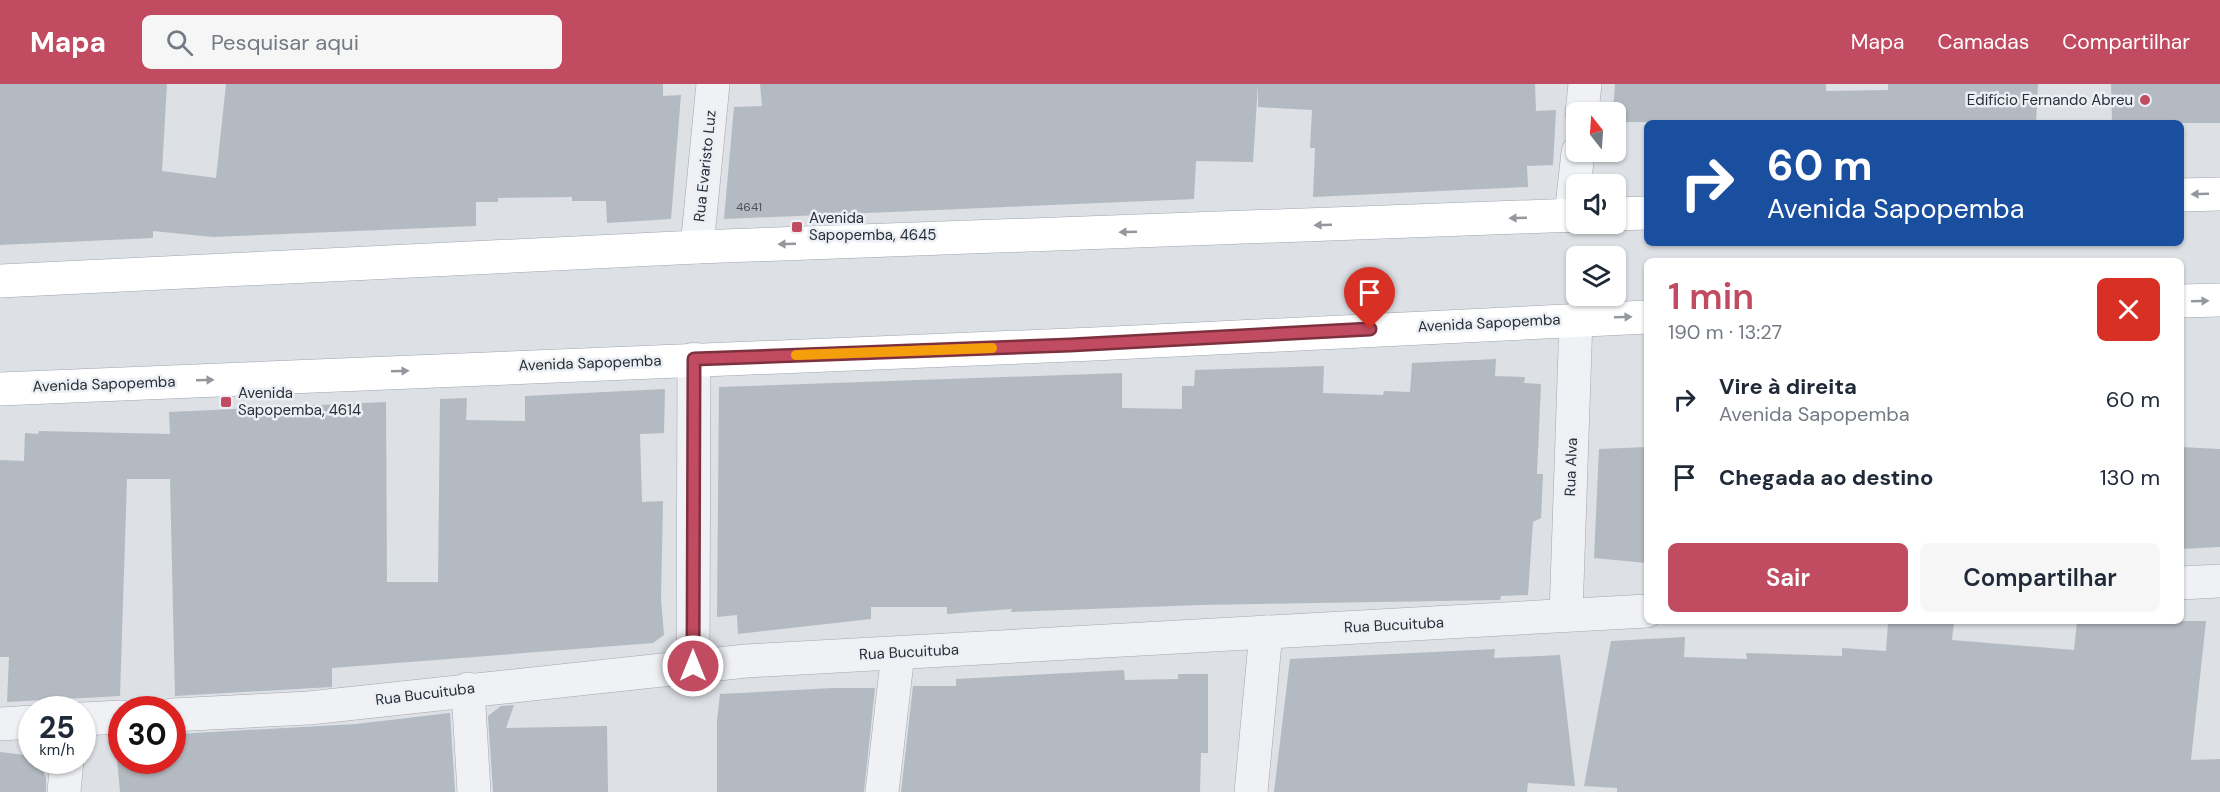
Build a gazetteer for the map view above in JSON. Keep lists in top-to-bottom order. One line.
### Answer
{"streets":{"main road":["Avenida Sapopemba"],"street":["Rua Evaristo Luz","Rua Alva","Rua Bucuituba"]},"crossings":[["Avenida Sapopemba","Rua Alva"],["Rua Alva","Rua Bucuituba"]],"places":{"other":["Edifício Fernando Abreu"],"transit":["Avenida Sapopemba, 4645","Avenida Sapopemba, 4614"]},"house_numbers":["4641"],"north":"top","page":{"header":"Mapa","search":"Pesquisar aqui","nav":["Mapa","Camadas","Compartilhar"],"turn":["60 m","Avenida Sapopemba"],"heading":["1 min","190 m · 13:27"],"list":[{"name":"Vire à direita","note":"Avenida Sapopemba","value":"60 m"},{"name":"Chegada ao destino","value":"130 m"}],"buttons":["Sair","Compartilhar"],"speed":"25 km/h","limit":"30"}}
